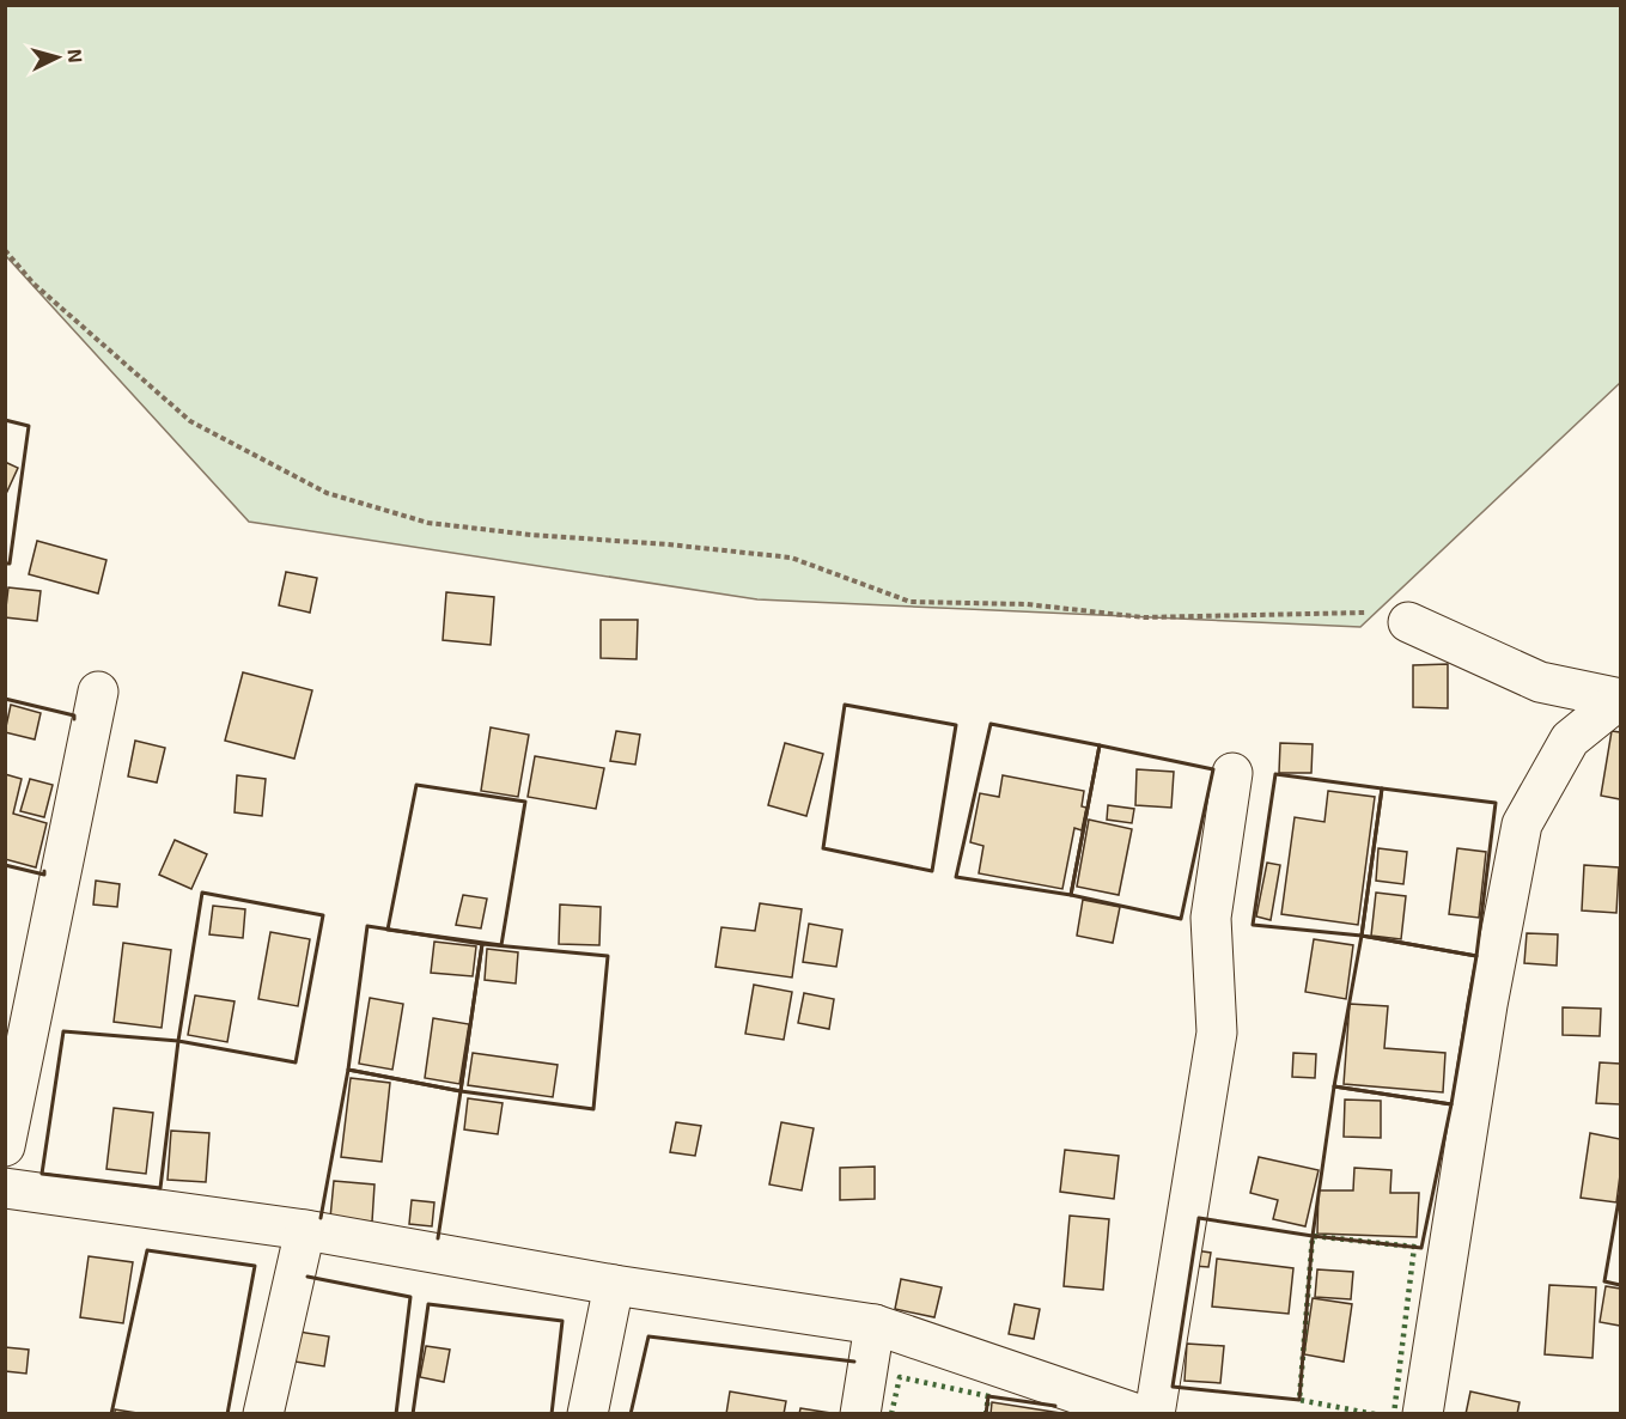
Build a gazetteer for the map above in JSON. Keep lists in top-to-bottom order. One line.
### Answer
{"north":"right"}
